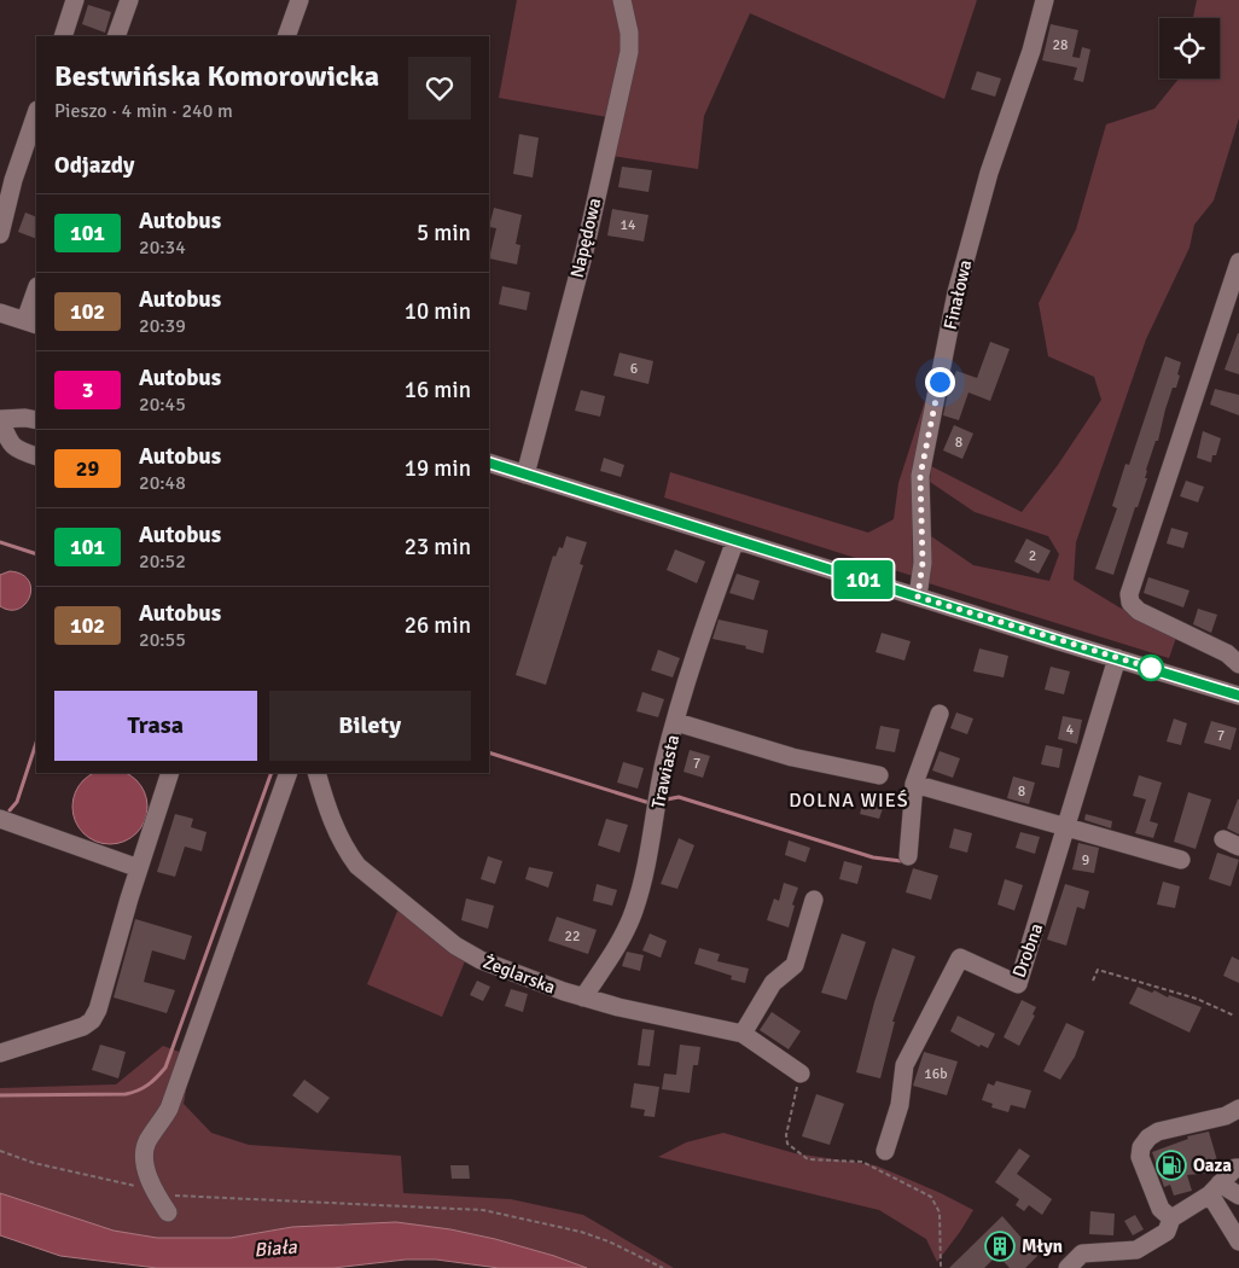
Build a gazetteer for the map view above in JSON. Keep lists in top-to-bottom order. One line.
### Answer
{"streets":{"street":["Napędowa","Finałowa","Trawiasta","Drobna","Żeglarska"]},"crossings":[["Trawiasta","Żeglarska"]],"districts":["DOLNA WIEŚ"],"water":["Biała"],"places":{"fuel station":["Oaza"],"building":["Młyn"]},"lines":["bus line 101"],"house_numbers":["28","14","6","8","2","4","7","7","8","9","22","16b"],"page":{"on_map":"101","heading":[["Bestwińska Komorowicka","Pieszo · 4 min · 240 m"],"Odjazdy"],"list":[{"mark":"101","name":"Autobus","note":"20:34","value":"5 min"},{"mark":"102","name":"Autobus","note":"20:39","value":"10 min"},{"mark":"3","name":"Autobus","note":"20:45","value":"16 min"},{"mark":"29","name":"Autobus","note":"20:48","value":"19 min"},{"mark":"101","name":"Autobus","note":"20:52","value":"23 min"},{"mark":"102","name":"Autobus","note":"20:55","value":"26 min"}],"buttons":["Trasa","Bilety"]}}
